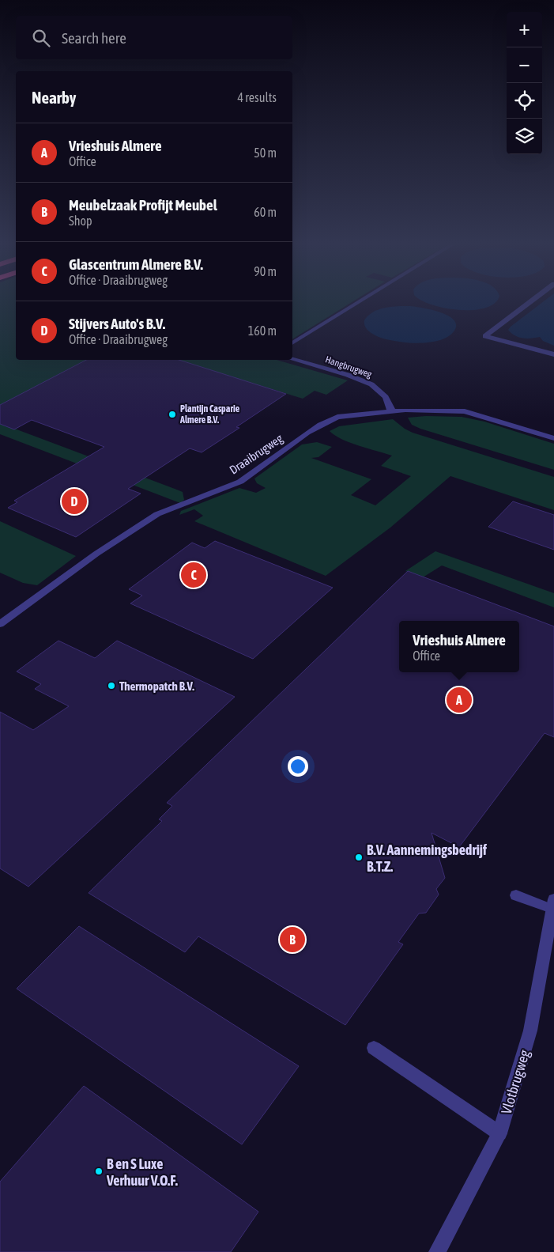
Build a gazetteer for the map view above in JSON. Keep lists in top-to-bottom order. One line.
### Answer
{"streets":{"street":["Hangbrugweg","Draaibrugweg","Vlotbrugweg"]},"crossings":[["Hangbrugweg","Draaibrugweg"]],"places":["Plantijn Casparie Almere B.V.","Thermopatch B.V.","B.V. Aannemingsbedrijf B.T.Z.","B en S Luxe Verhuur V.O.F."],"page":{"map_buttons":["+","−"],"search":"Search here","heading":["Nearby","4 results"],"list":[{"mark":"A","name":"Vrieshuis Almere","note":"Office","value":"50 m"},{"mark":"B","name":"Meubelzaak Profijt Meubel","note":"Shop","value":"60 m"},{"mark":"C","name":"Glascentrum Almere B.V.","note":"Office · Draaibrugweg","value":"90 m"},{"mark":"D","name":"Stijvers Auto's B.V.","note":"Office · Draaibrugweg","value":"160 m"}],"pins":["D","C","A","B"],"popup":["Vrieshuis Almere","Office"]}}
